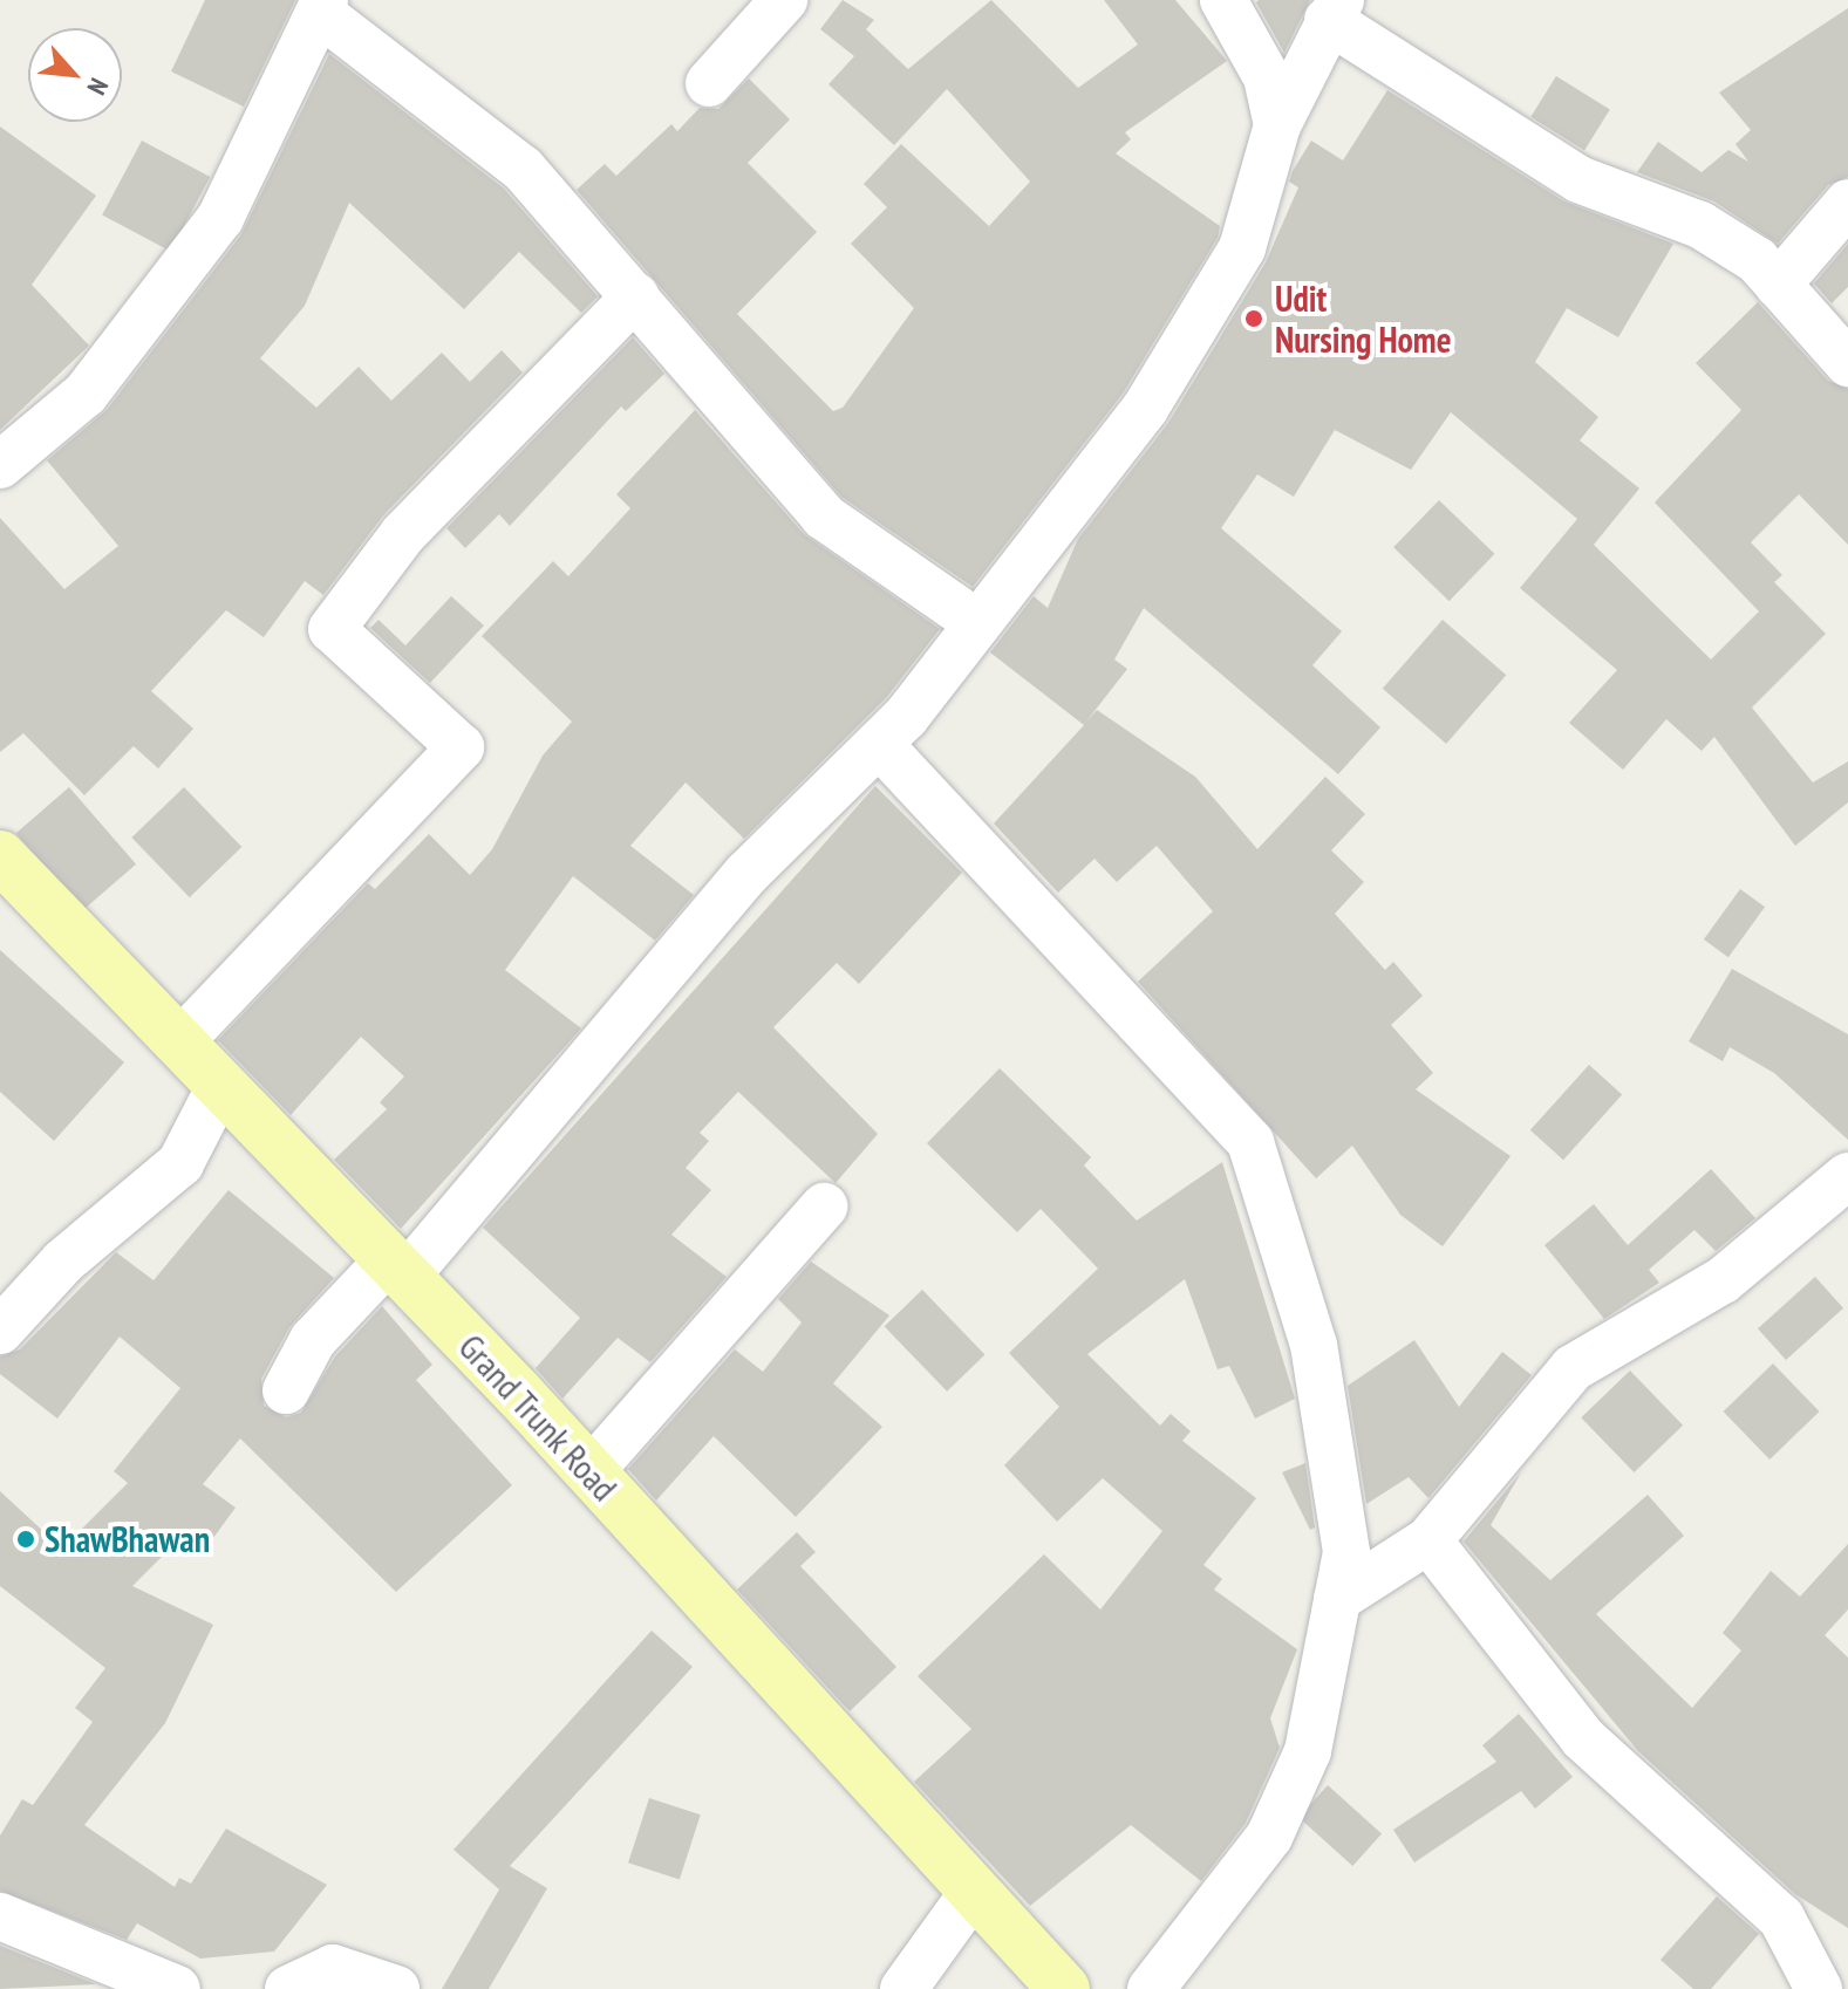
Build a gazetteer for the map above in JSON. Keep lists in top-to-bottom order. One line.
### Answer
{"streets":{"main road":["Grand Trunk Road"]},"places":["Udit Nursing Home","ShawBhawan"],"north":"bottom right"}
